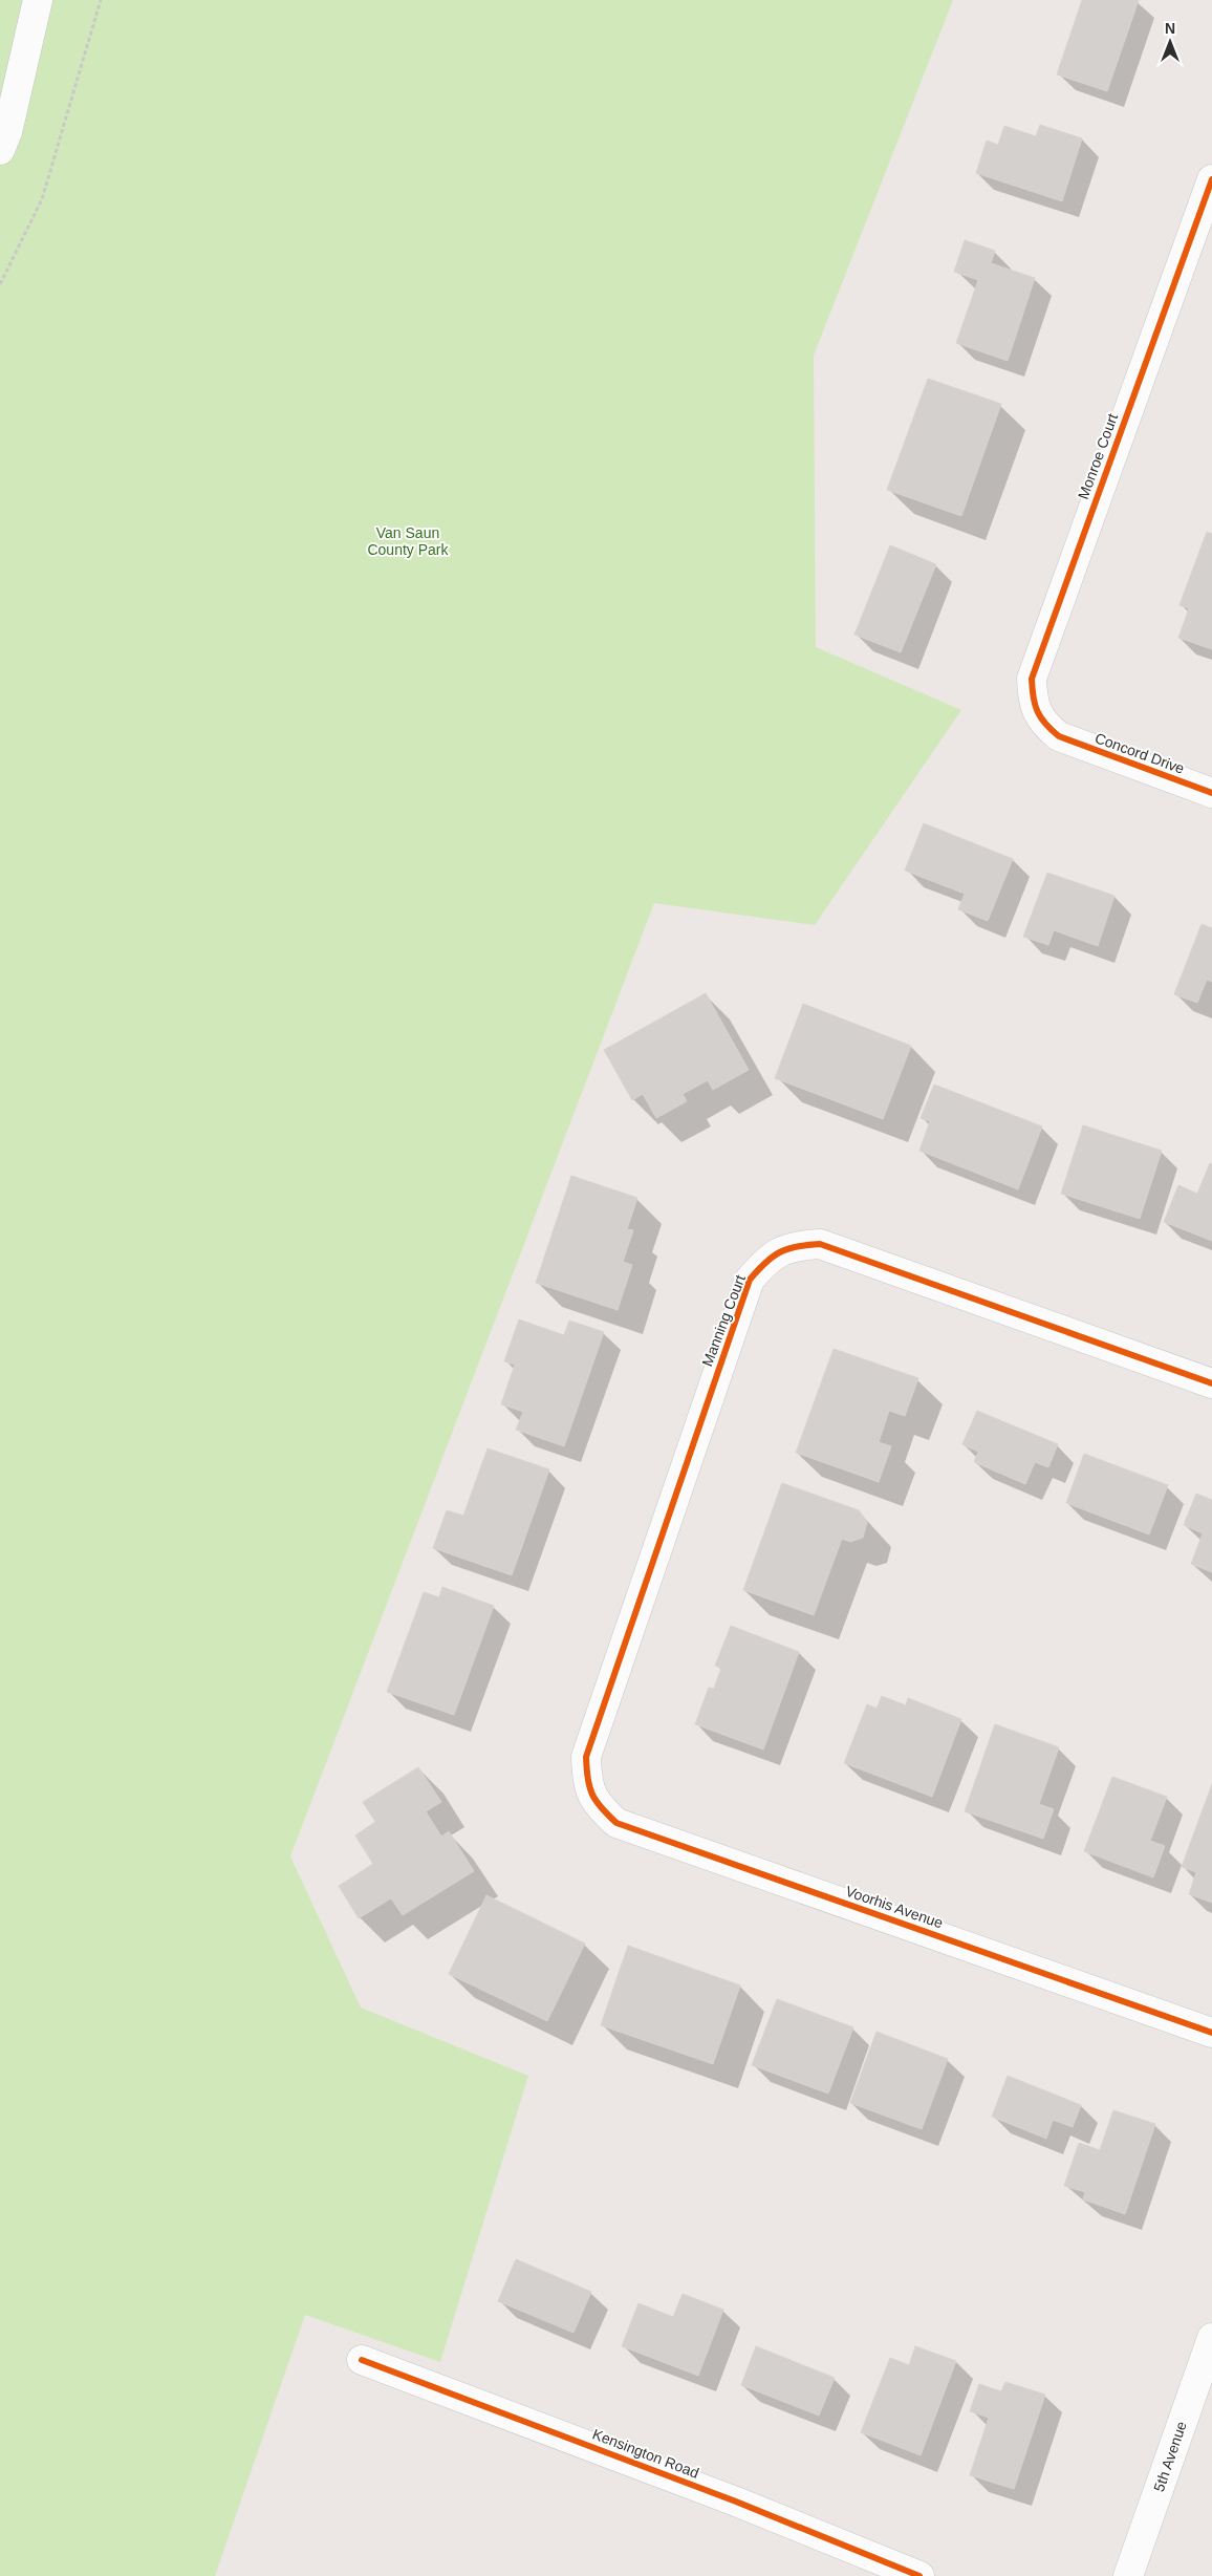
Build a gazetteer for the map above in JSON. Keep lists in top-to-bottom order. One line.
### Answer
{"streets":{"street":["Monroe Court","Concord Drive","Manning Court","Voorhis Avenue","Kensington Road","5th Avenue"]},"crossings":[["Monroe Court","Concord Drive"],["Manning Court","Voorhis Avenue"]],"parks":["Van Saun County Park"],"north":"top"}
